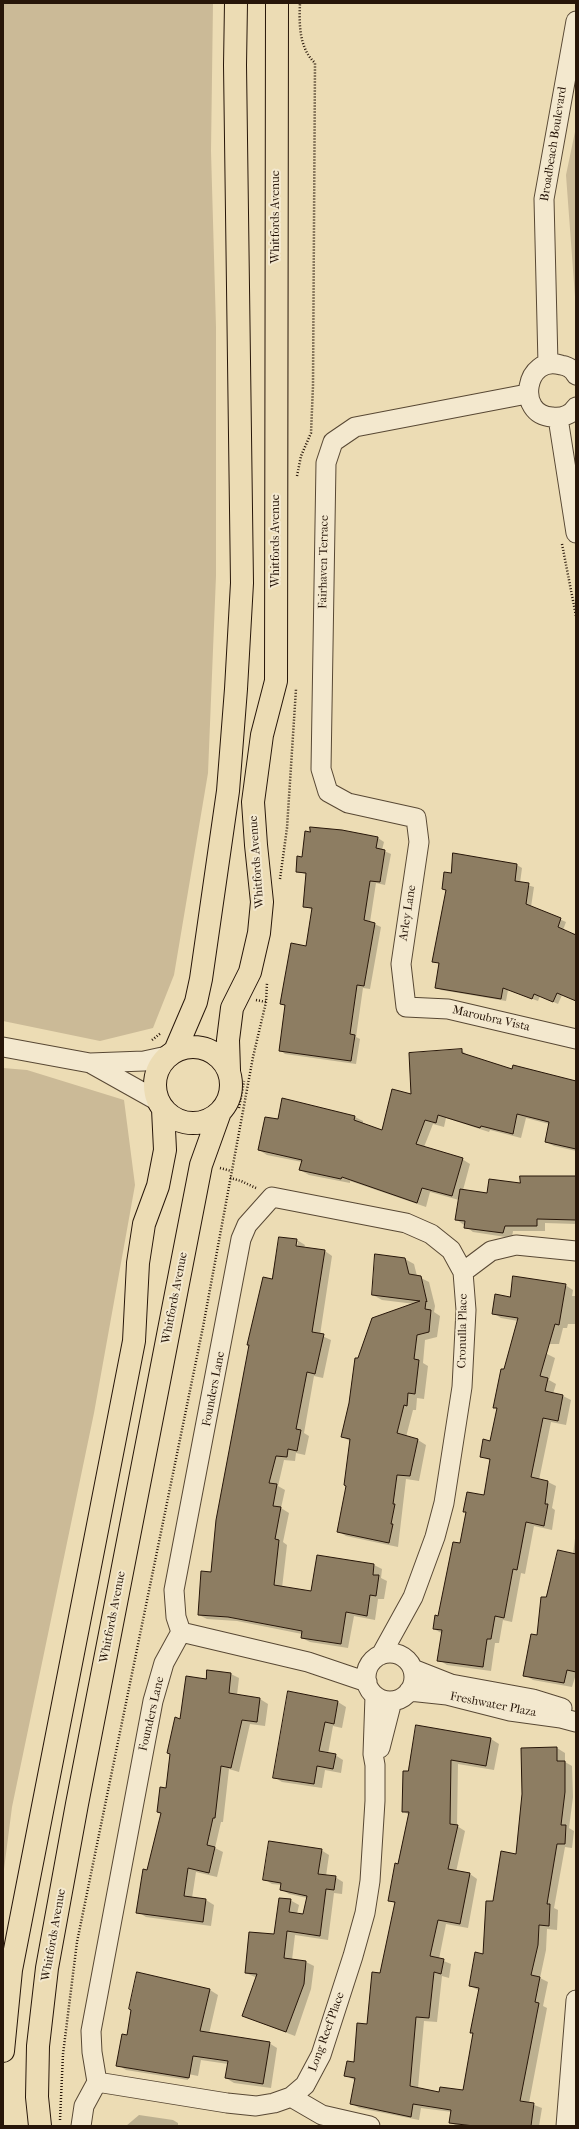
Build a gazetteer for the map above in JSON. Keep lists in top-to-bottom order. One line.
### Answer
{"streets":{"main road":["Whitfords Avenue"],"street":["Broadbeach Boulevard","Fairhaven Terrace","Arley Lane","Maroubra Vista","Cronulla Place","Founders Lane","Freshwater Plaza","Long Reef Place"]},"crossings":[["Fairhaven Terrace","Arley Lane"],["Arley Lane","Maroubra Vista"],["Cronulla Place","Founders Lane"],["Cronulla Place","Freshwater Plaza"],["Cronulla Place","Long Reef Place"],["Founders Lane","Long Reef Place"],["Freshwater Plaza","Long Reef Place"]]}
